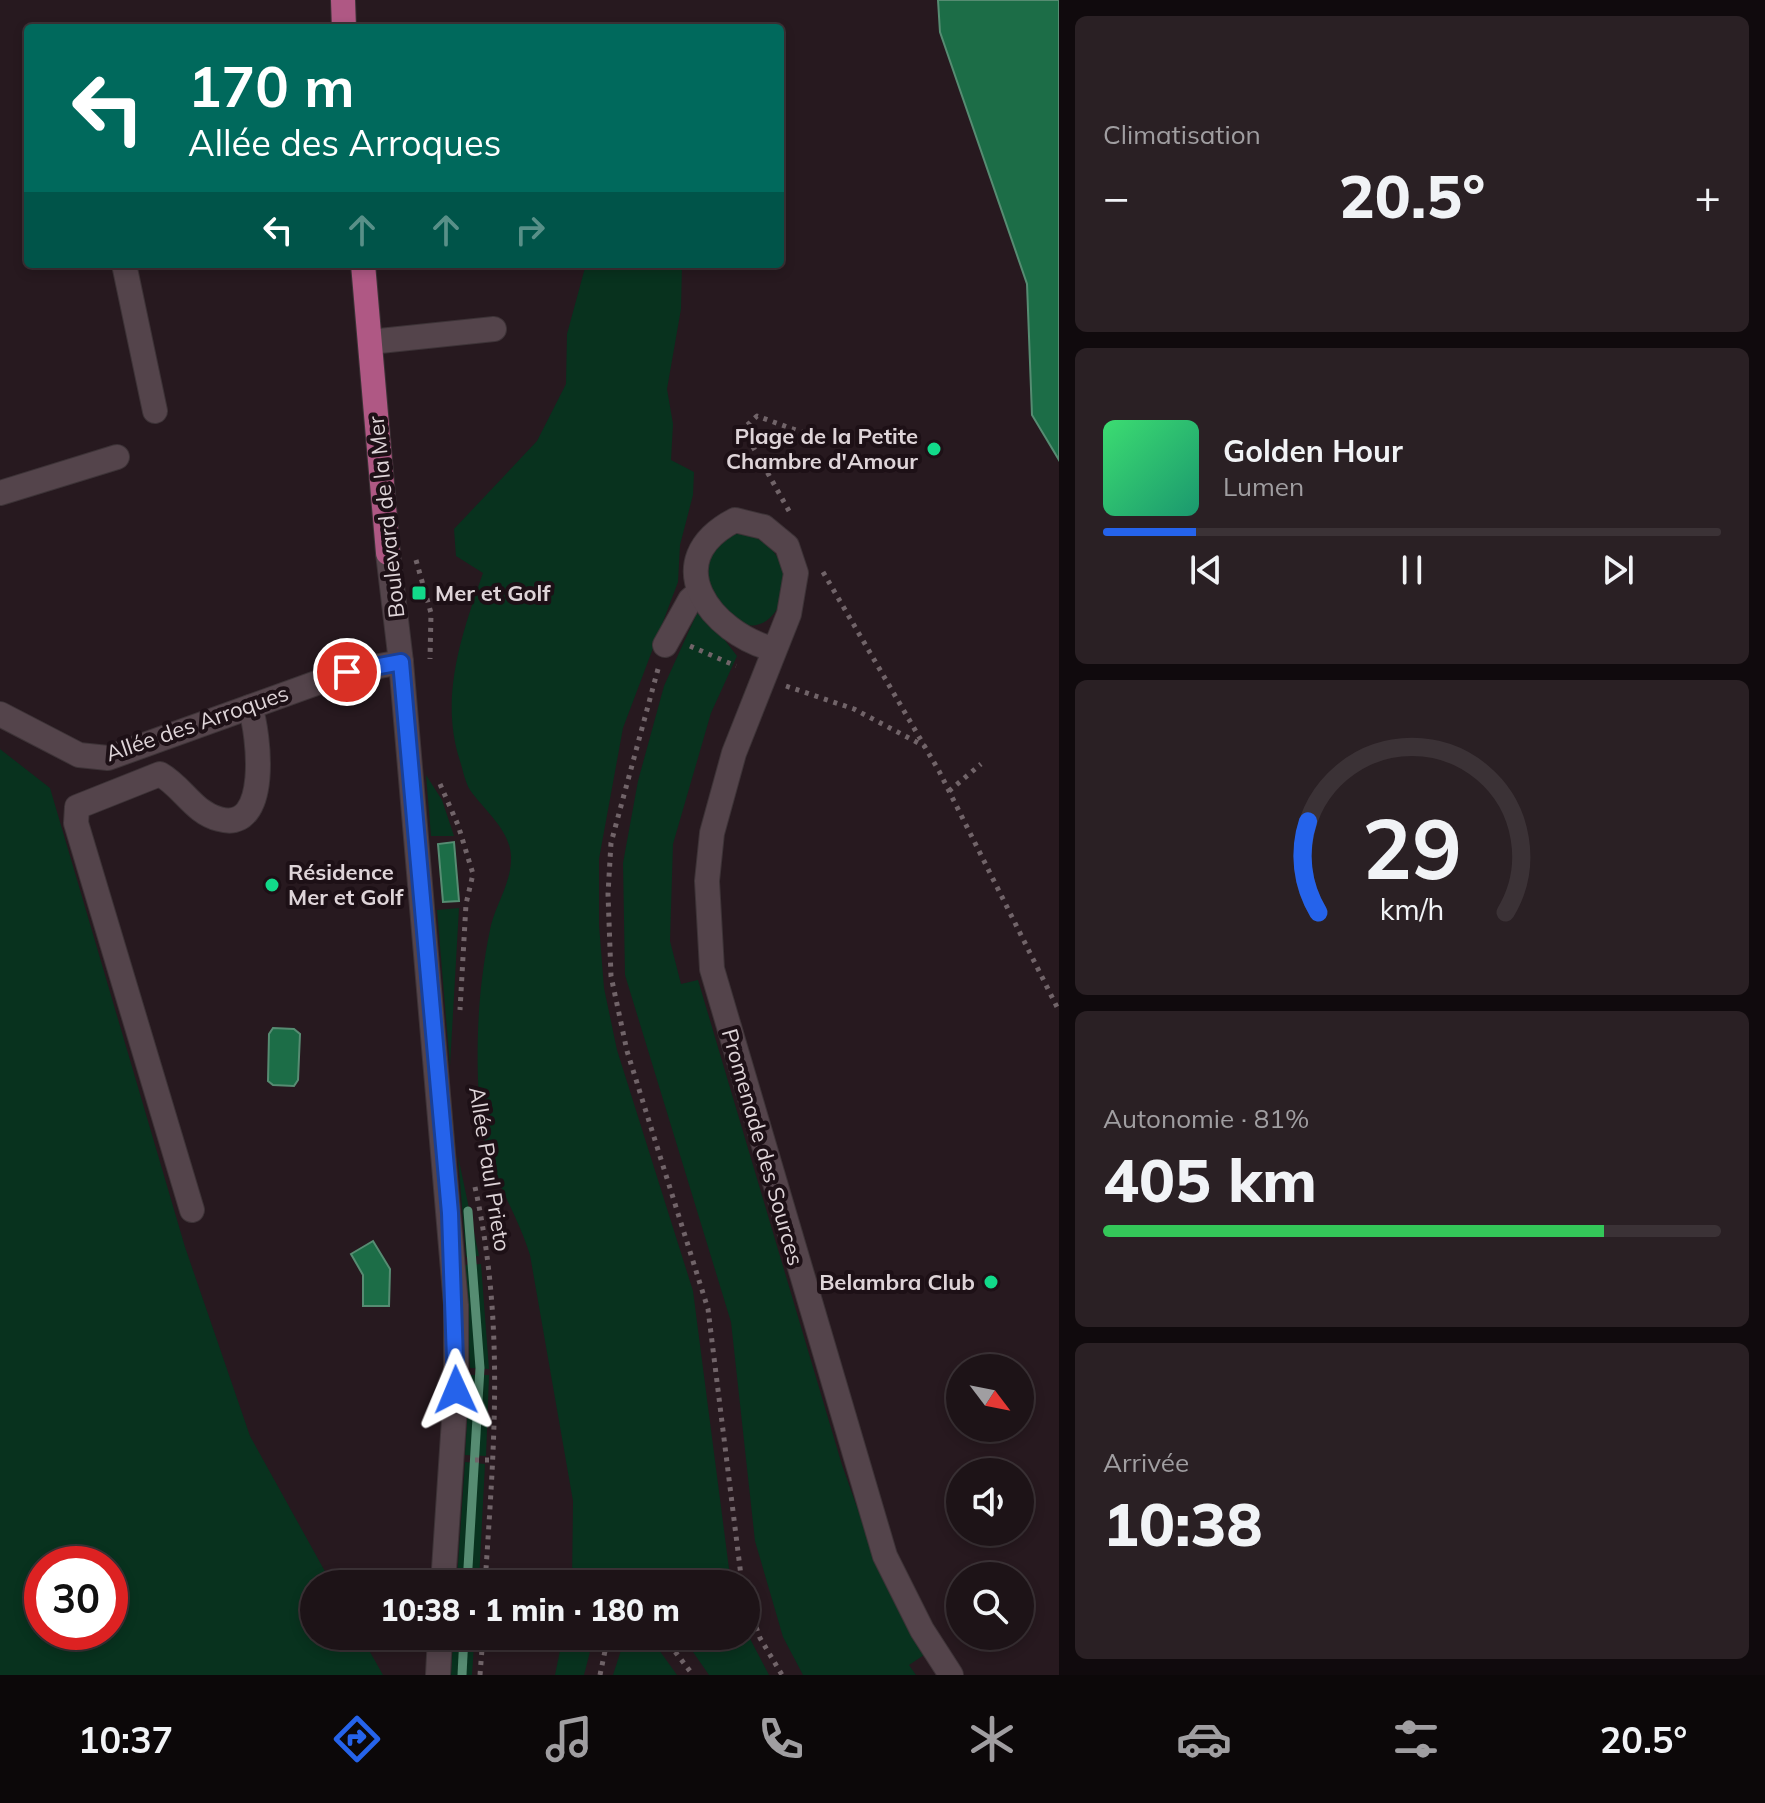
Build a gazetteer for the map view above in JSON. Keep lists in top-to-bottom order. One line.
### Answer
{"streets":{"main road":["Boulevard de la Mer"],"street":["Allée des Arroques","Promenade des Sources"],"path":["Allée Paul Prieto"]},"crossings":[["Boulevard de la Mer","Allée des Arroques"]],"places":{"other":["Plage de la Petite Chambre d'Amour","Résidence Mer et Golf","Belambra Club"],"transit":["Mer et Golf"]},"north":"bottom right","page":{"tile":["Climatisation",["Autonomie · 81%","405 km"],["Arrivée","10:38"]],"turn":["170 m","Allée des Arroques"],"heat":["−","20.5°","+"],"song":["Golden Hour","Lumen"],"limit":"30","trip":"10:38 · 1 min · 180 m","tabs":["10:37","20.5°"],"gauge":["29","km/h"]}}
